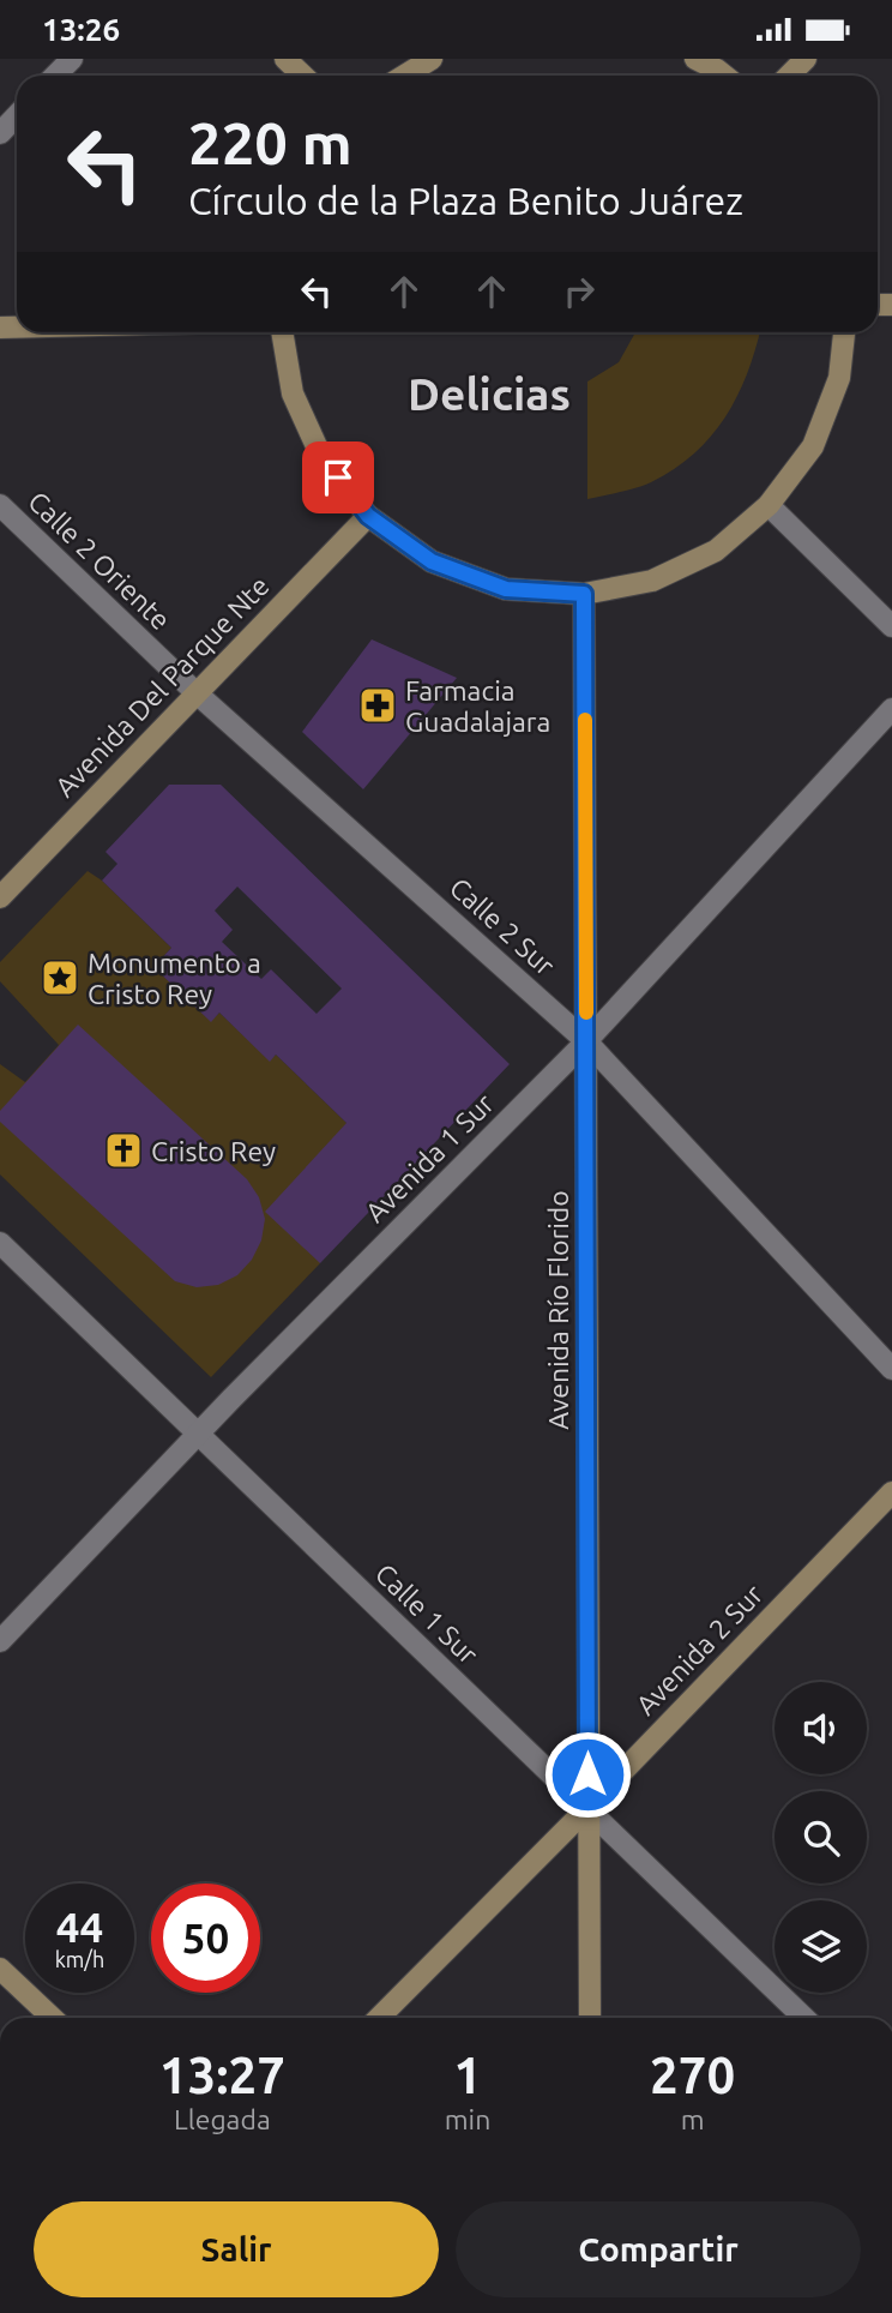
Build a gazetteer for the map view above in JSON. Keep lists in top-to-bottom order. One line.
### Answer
{"streets":{"main road":["Avenida Del Parque Nte","Avenida Río Florido","Avenida 2 Sur"],"street":["Calle 2 Oriente","Calle 2 Sur","Avenida 1 Sur","Calle 1 Sur"]},"crossings":[["Calle 2 Oriente","Avenida Del Parque Nte"],["Calle 2 Oriente","Calle 2 Sur"],["Avenida Del Parque Nte","Calle 2 Sur"],["Calle 2 Sur","Avenida 1 Sur"],["Calle 2 Sur","Avenida Río Florido"],["Avenida 1 Sur","Avenida Río Florido"],["Avenida 1 Sur","Calle 1 Sur"],["Avenida Río Florido","Calle 1 Sur"],["Avenida Río Florido","Avenida 2 Sur"],["Calle 1 Sur","Avenida 2 Sur"]],"districts":["Delicias"],"places":{"pharmacy":["Farmacia Guadalajara"],"place":["Monumento a Cristo Rey"],"church":["Cristo Rey"]},"page":{"status":"13:26","turn":["220 m","Círculo de la Plaza Benito Juárez"],"speed":"44 km/h","limit":"50","eta":["13:27","Llegada","1","min","270","m"],"buttons":["Salir","Compartir"]}}
